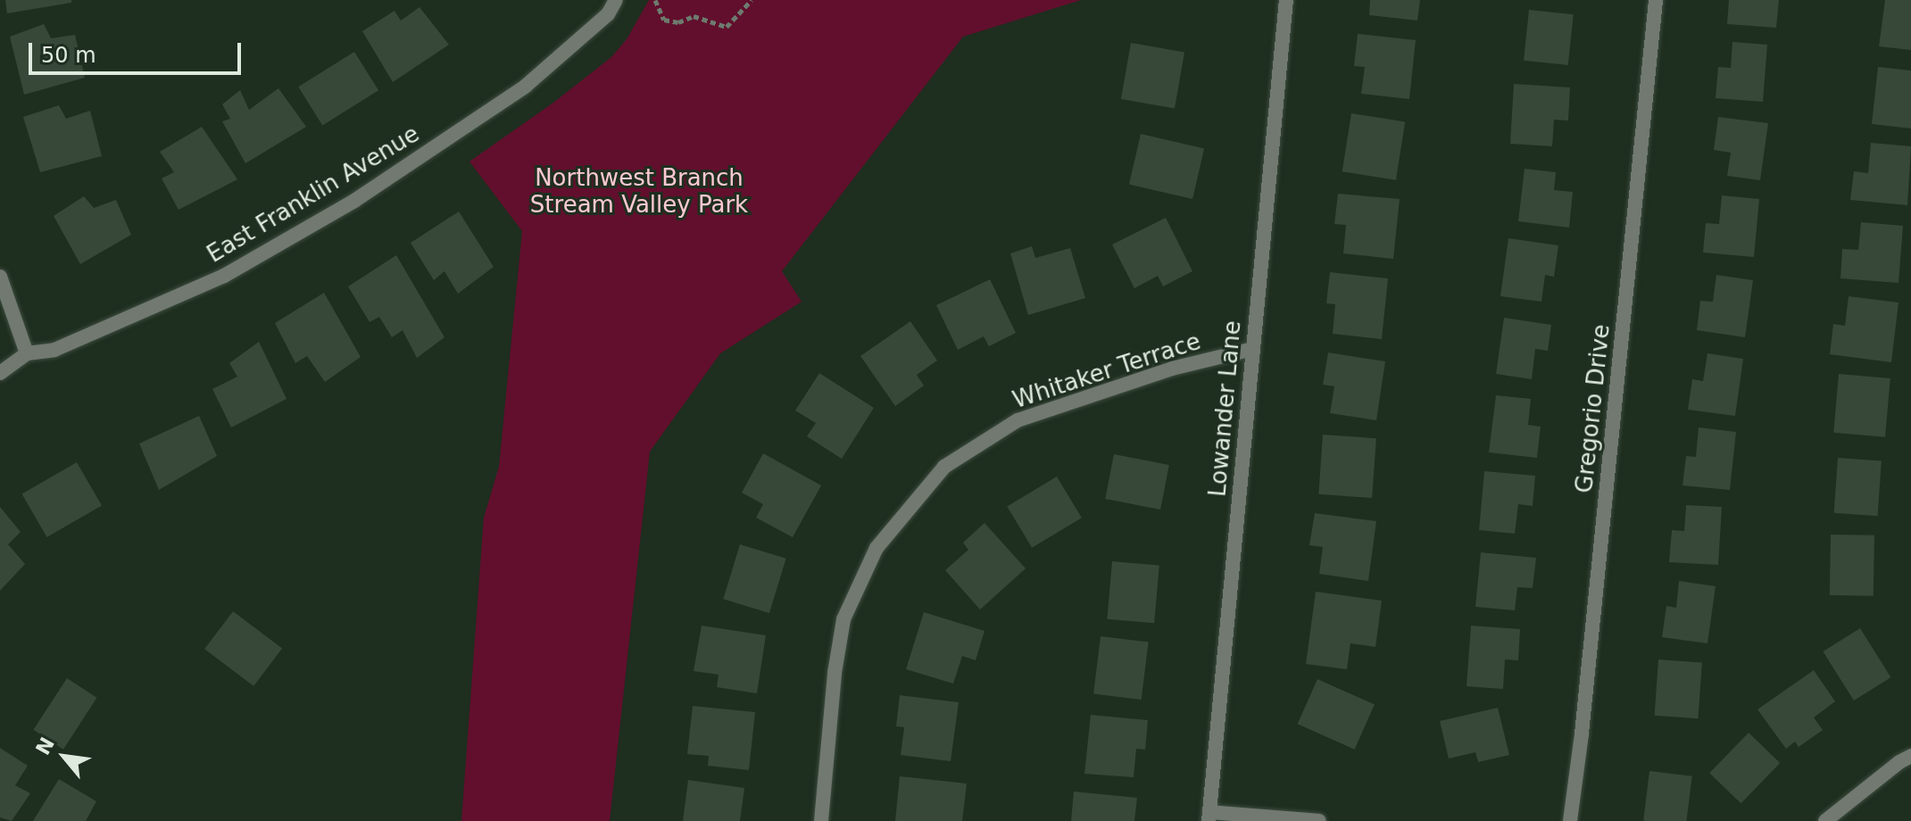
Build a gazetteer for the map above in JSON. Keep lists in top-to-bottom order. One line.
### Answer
{"streets":{"street":["East Franklin Avenue","Whitaker Terrace","Lowander Lane","Gregorio Drive"]},"crossings":[["Whitaker Terrace","Lowander Lane"]],"parks":["Northwest Branch Stream Valley Park"],"scale_bar":"50 m","north":"top left"}
